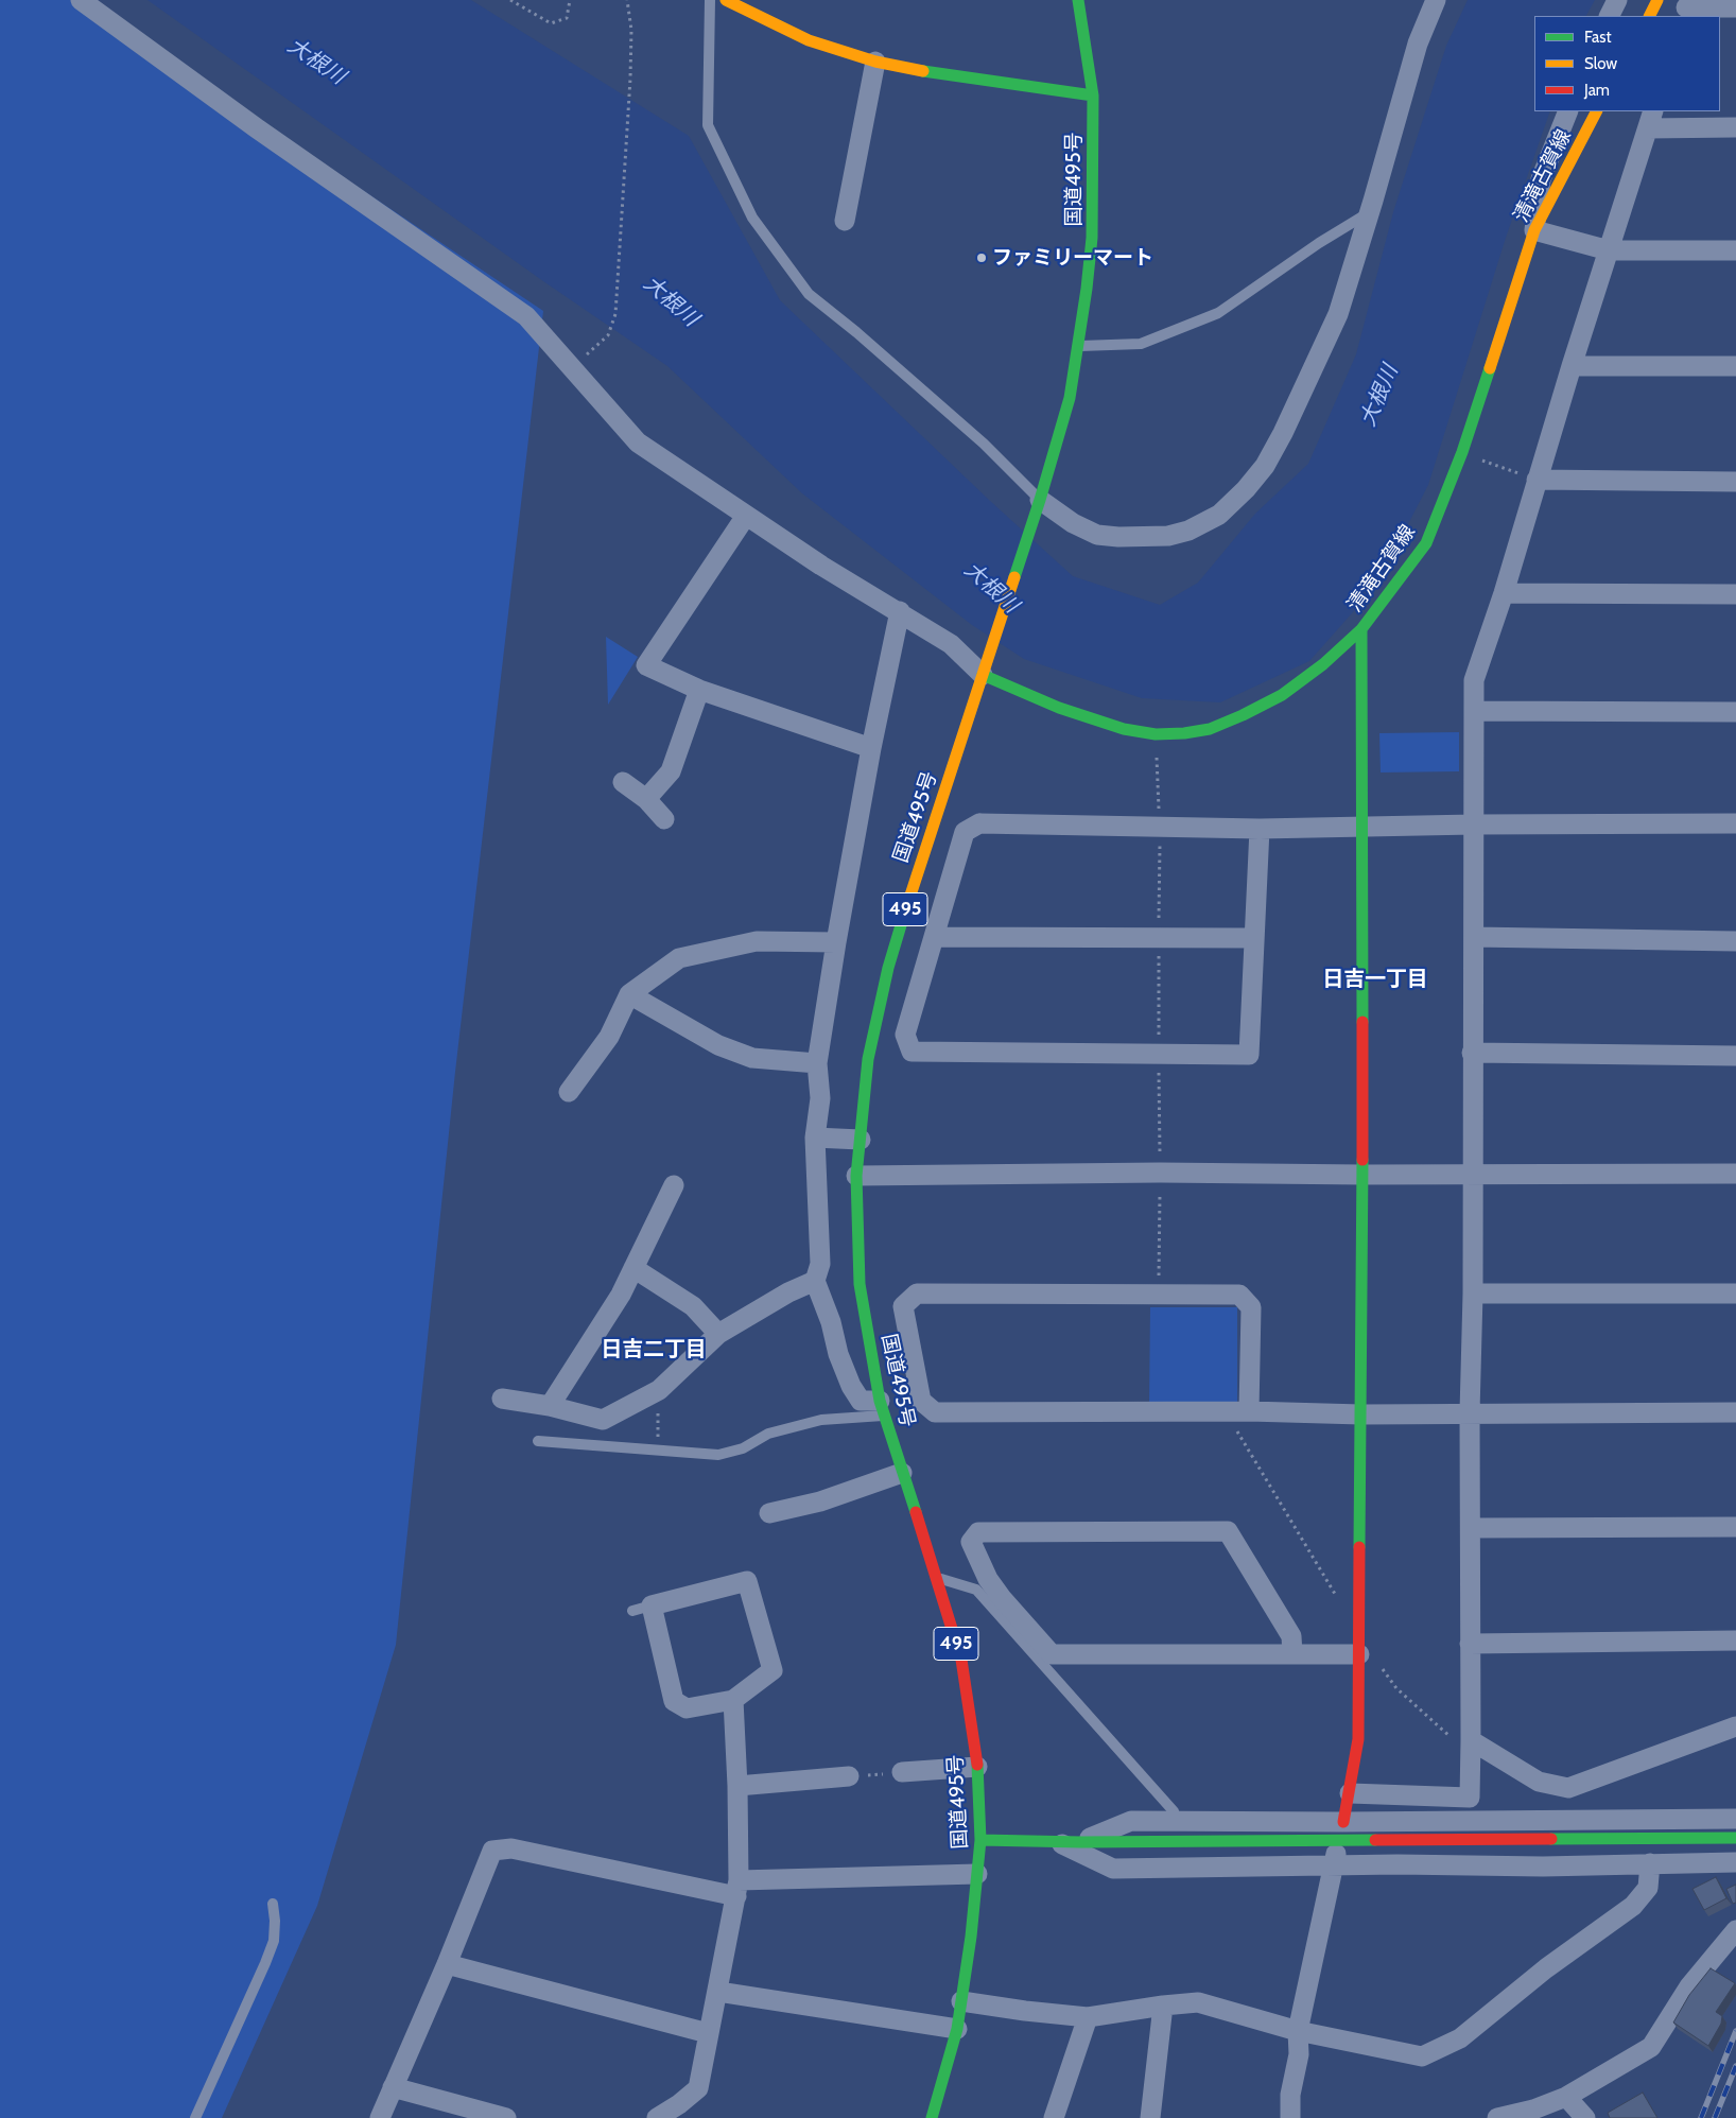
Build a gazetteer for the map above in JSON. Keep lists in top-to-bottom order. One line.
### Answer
{"streets":{"main road":["清滝古賀線","国道495号","495"]},"crossings":[["清滝古賀線","国道495号"]],"districts":["日吉一丁目","日吉二丁目"],"water":["大根川"],"places":["ファミリーマート"],"legend":["Fast","Slow","Jam"]}
